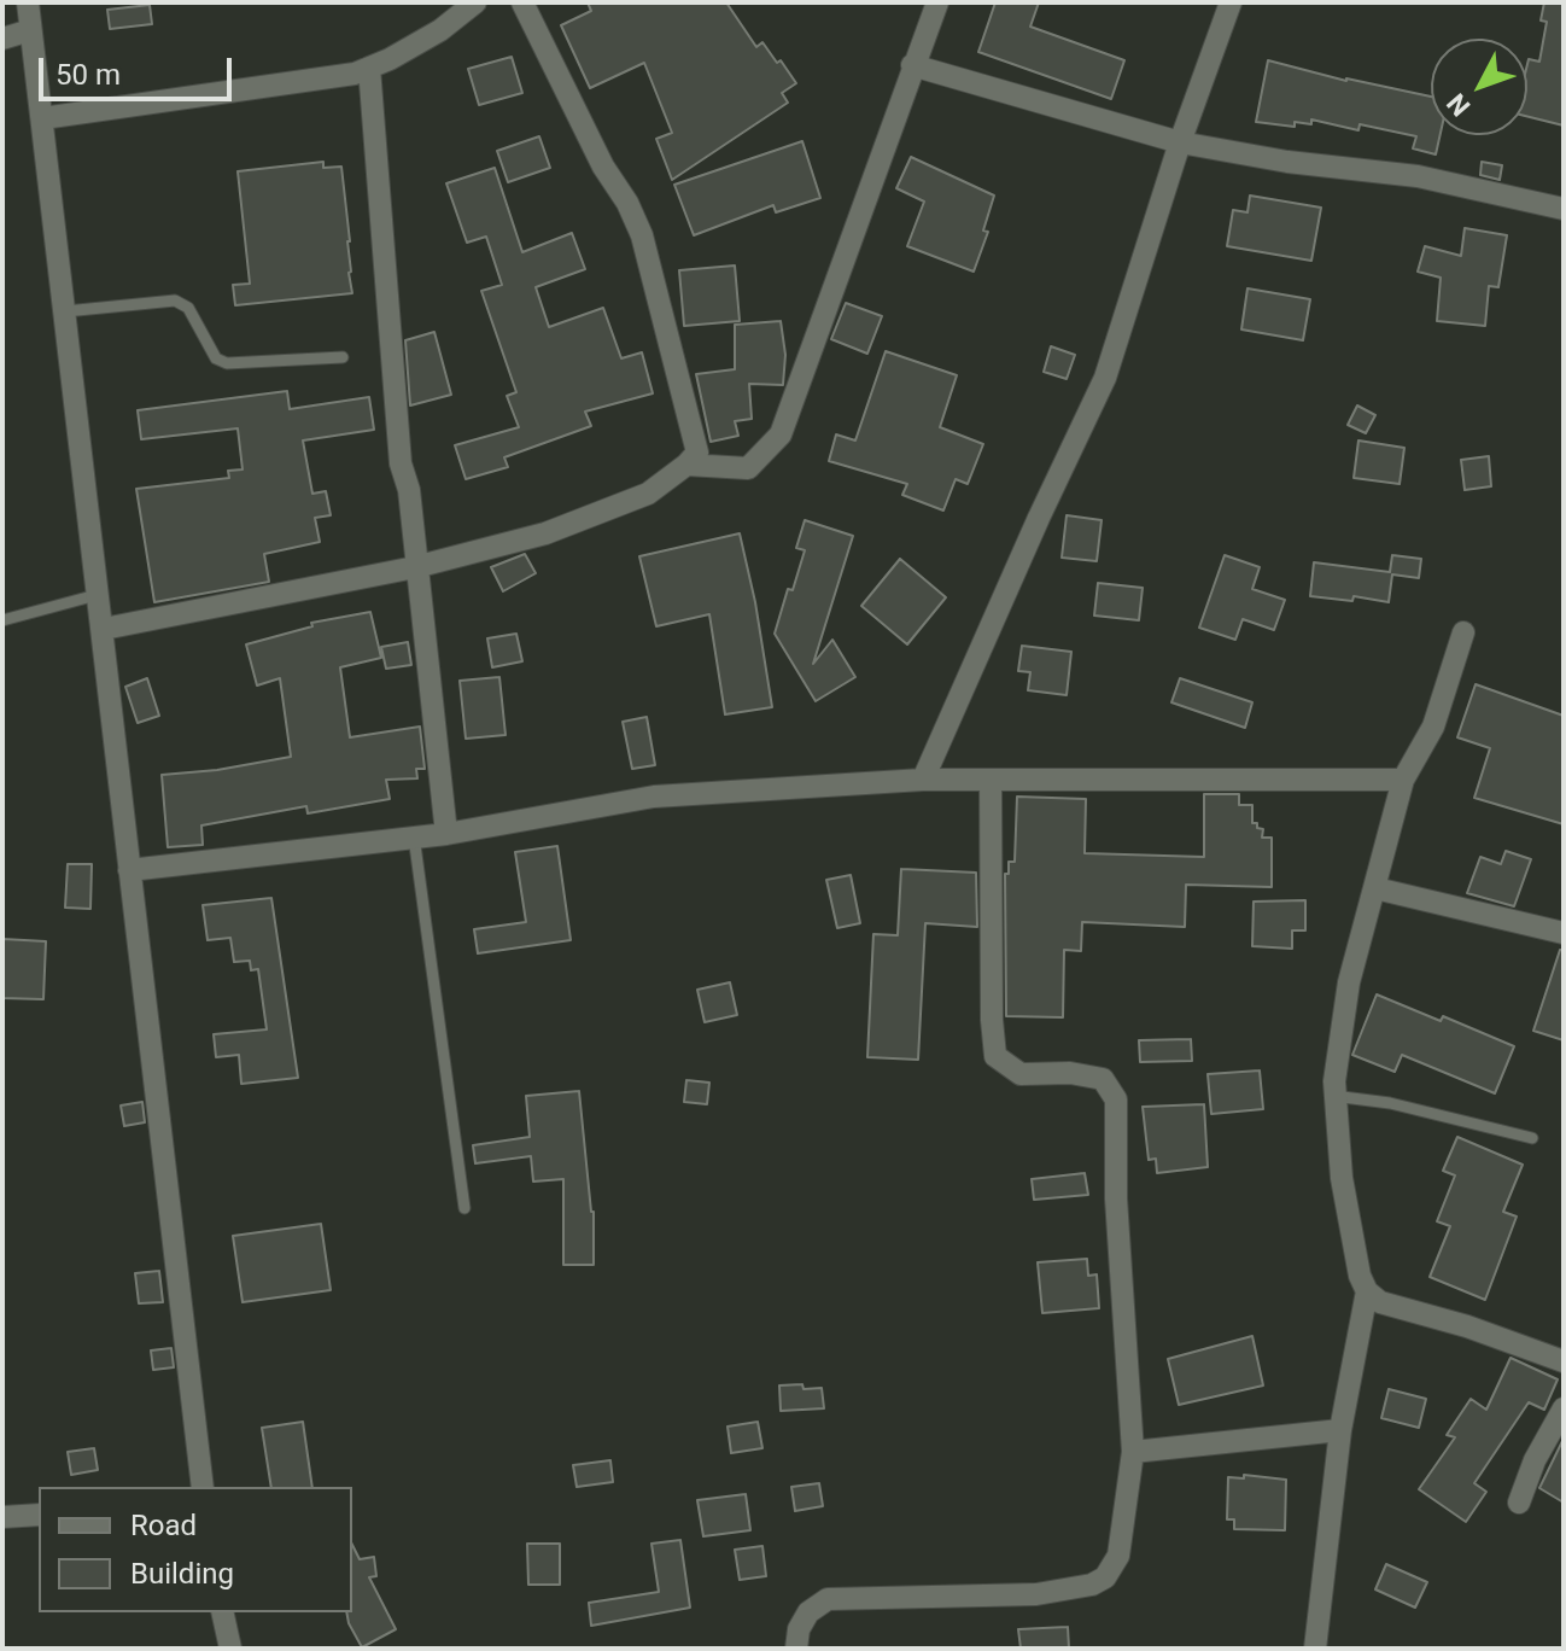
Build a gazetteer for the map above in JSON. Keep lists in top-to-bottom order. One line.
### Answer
{"legend":["Road","Building"],"scale_bar":"50 m","north":"bottom left"}
